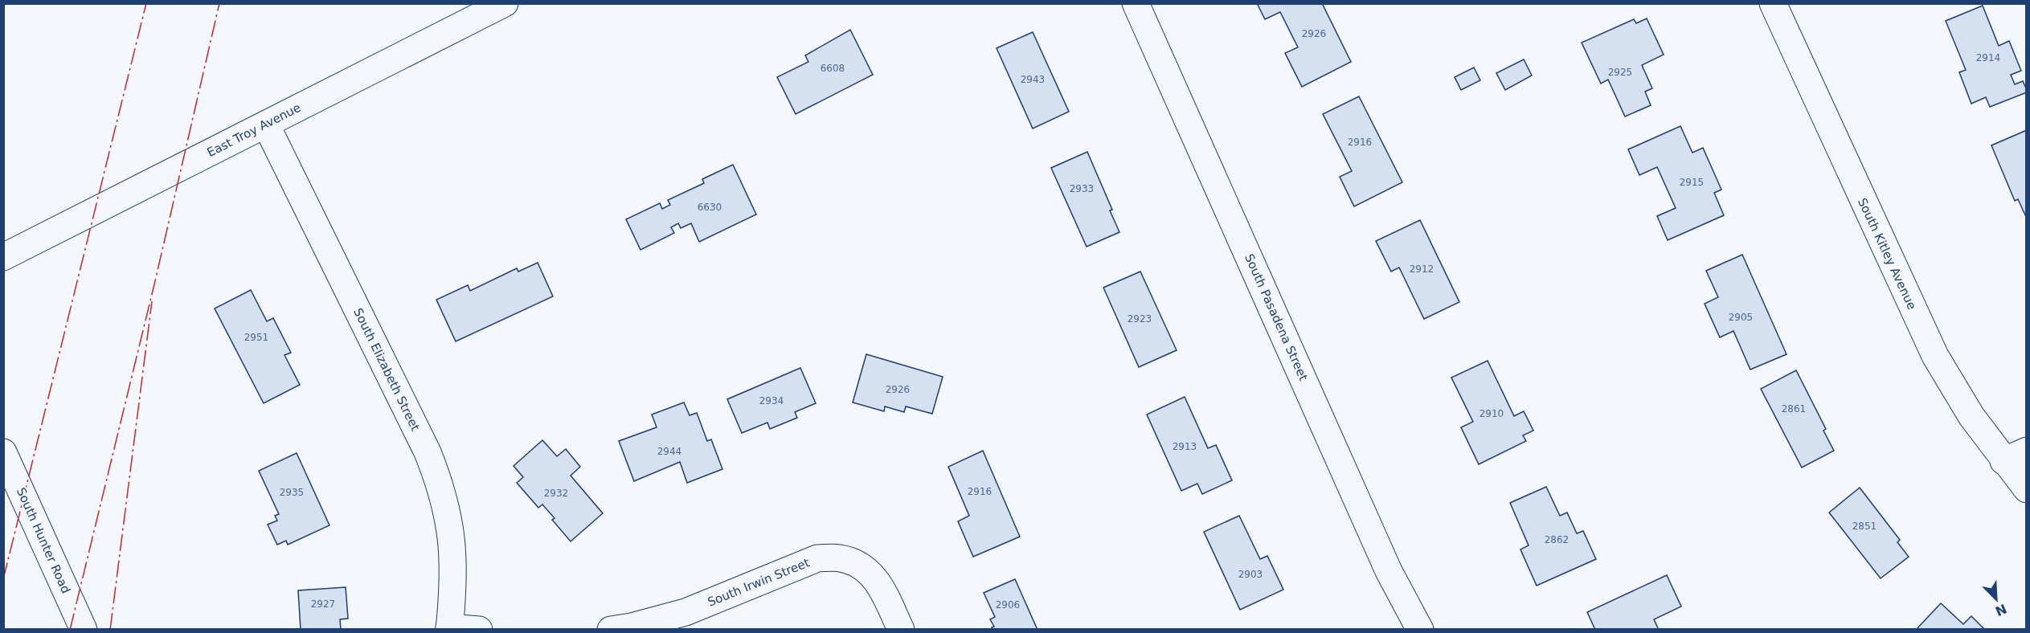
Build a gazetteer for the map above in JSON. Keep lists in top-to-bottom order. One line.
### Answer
{"streets":{"street":["East Troy Avenue","South Kitley Avenue","South Pasadena Street","South Elizabeth Street","South Hunter Road","South Irwin Street"]},"crossings":[["East Troy Avenue","South Elizabeth Street"]],"house_numbers":["2926","2914","6608","2925","2943","2916","2915","2933","6630","2912","2905","2923","2951","2926","2934","2861","2910","2913","2944","2916","2935","2932","2851","2862","2903","2927","2906"],"north":"bottom right"}
